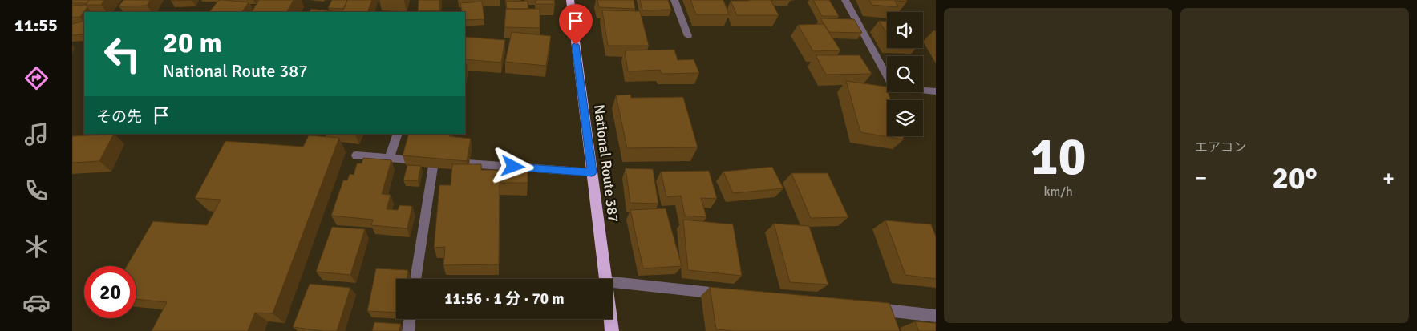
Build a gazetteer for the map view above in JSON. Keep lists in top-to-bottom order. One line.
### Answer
{"streets":{"highway":["National Route 387"]},"page":{"tabs":"11:55","tile":[["10","km/h"],"エアコン"],"turn":["20 m","National Route 387"],"then":"その先","heat":["−","20°","+"],"limit":"20","trip":"11:56 · 1 分 · 70 m"}}
